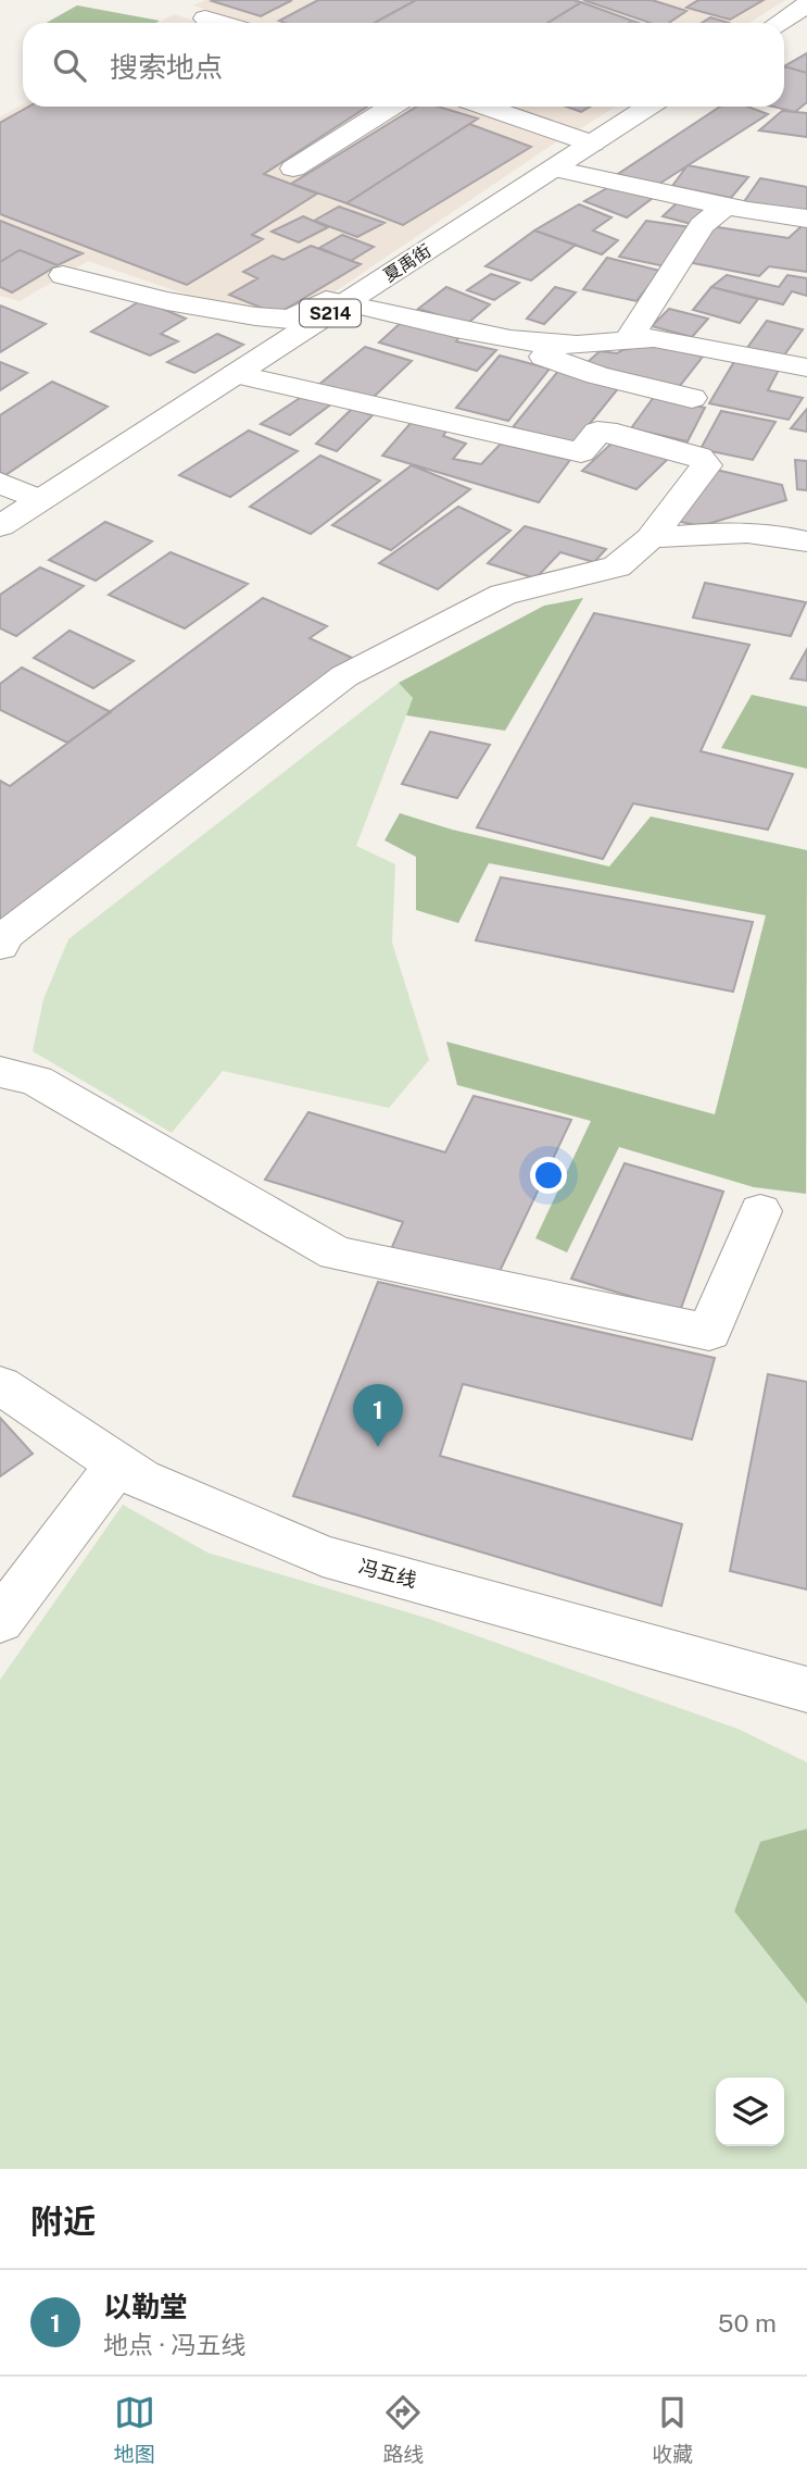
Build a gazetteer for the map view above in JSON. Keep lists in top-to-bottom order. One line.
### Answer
{"streets":{"street":["夏禹街","S214","冯五线"]},"page":{"search":"搜索地点","pins":"1","heading":"附近","list":[{"mark":"1","name":"以勒堂","note":"地点 · 冯五线","value":"50 m"}],"nav":["地图","路线","收藏"]}}
